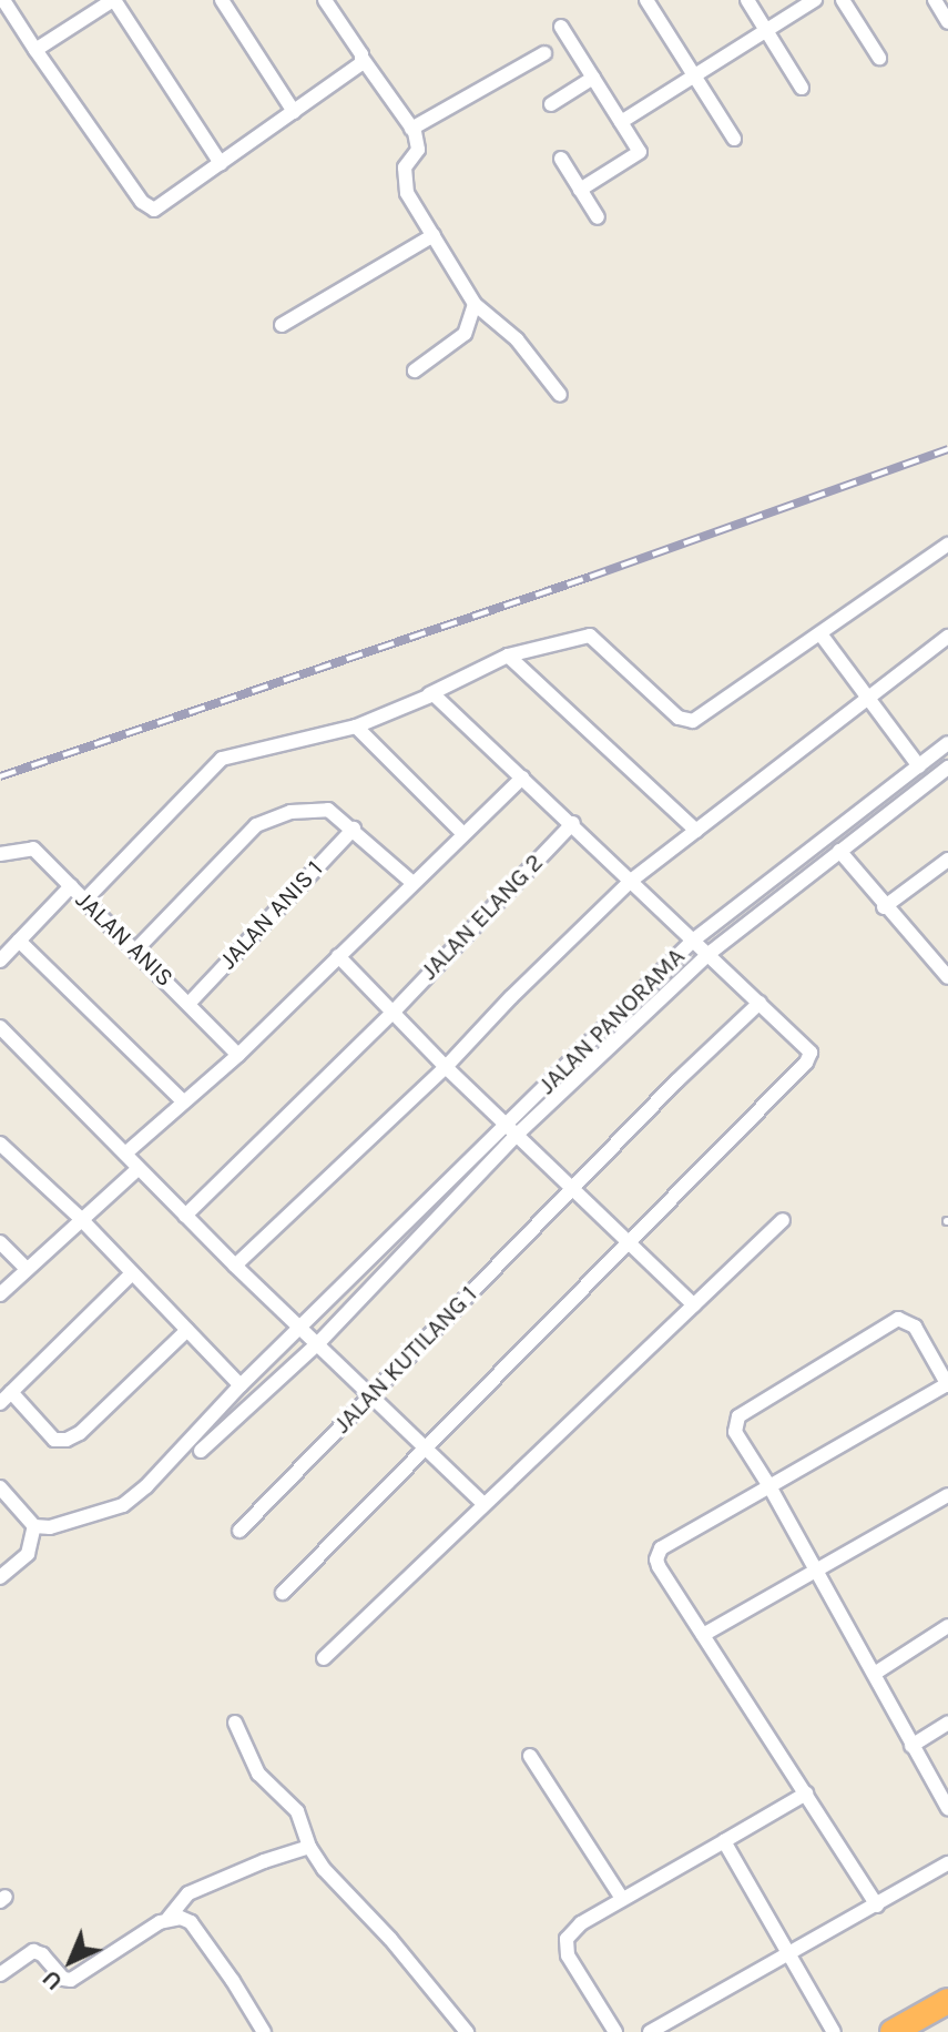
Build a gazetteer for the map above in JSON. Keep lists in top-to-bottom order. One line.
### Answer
{"streets":{"street":["JALAN ANIS 1","JALAN ELANG 2","JALAN ANIS","JALAN PANORAMA","JALAN KUTILANG 1"]},"crossings":[["JALAN ANIS 1","JALAN ANIS"]],"north":"bottom left"}
